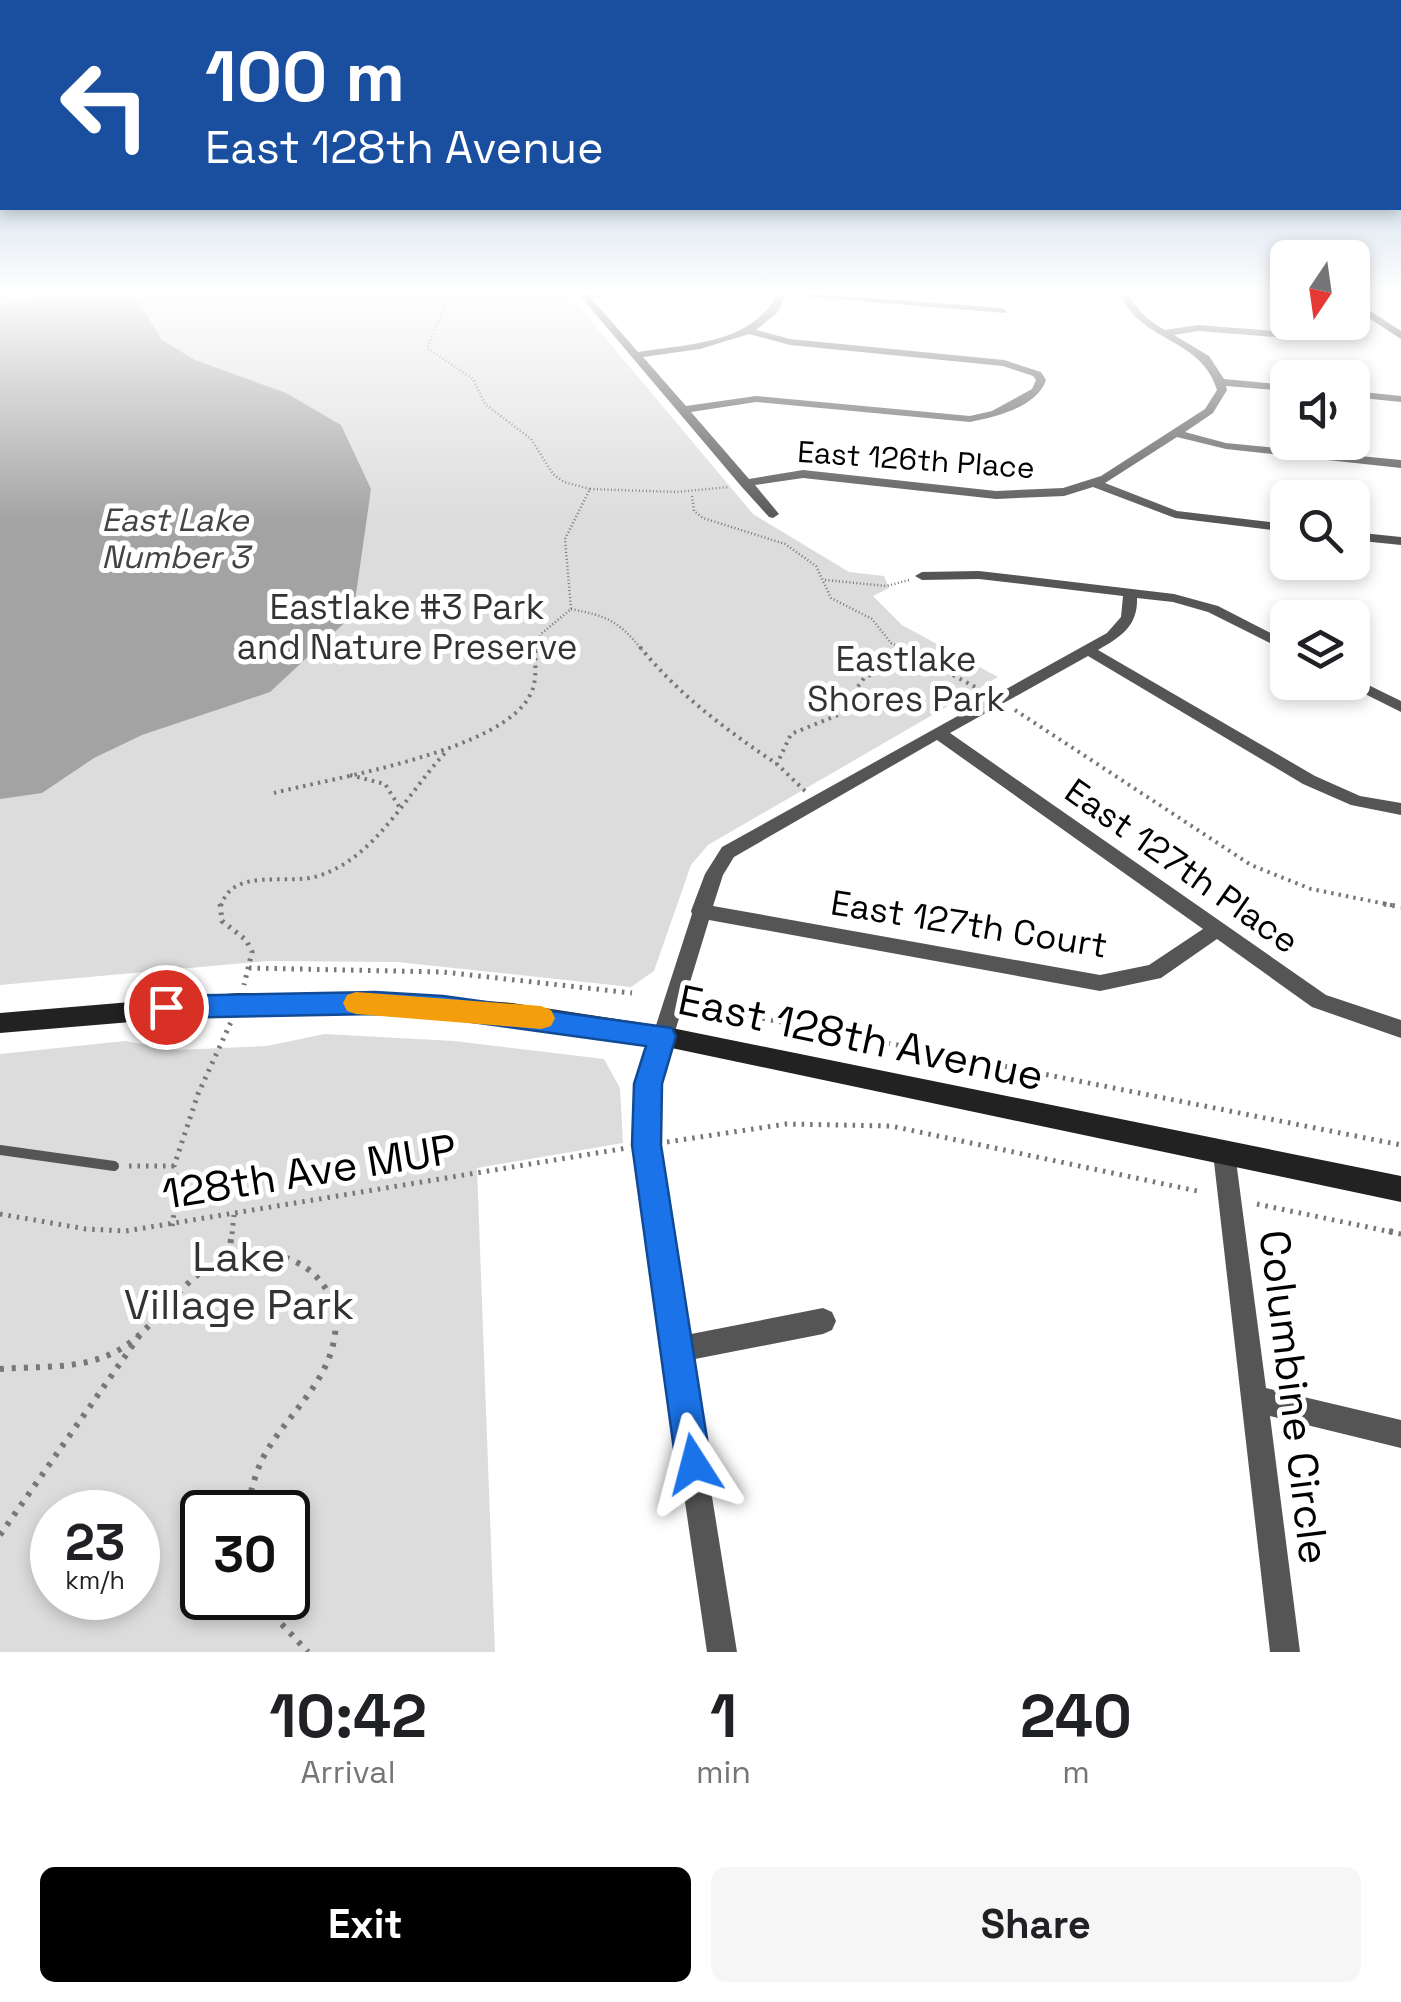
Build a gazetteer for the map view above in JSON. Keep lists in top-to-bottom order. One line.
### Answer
{"streets":{"main road":["East 128th Avenue"],"street":["East 126th Place","East 127th Place","East 127th Court","Columbine Circle"],"path":["128th Ave MUP"]},"crossings":[["East 127th Place","East 127th Court"],["East 128th Avenue","Columbine Circle"]],"water":["East Lake Number 3"],"parks":["Eastlake #3 Park and Nature Preserve","Eastlake Shores Park","Lake Village Park"],"north":"bottom","page":{"turn":["100 m","East 128th Avenue"],"speed":"23 km/h","limit":"30","eta":["10:42","Arrival","1","min","240","m"],"buttons":["Exit","Share"]}}
